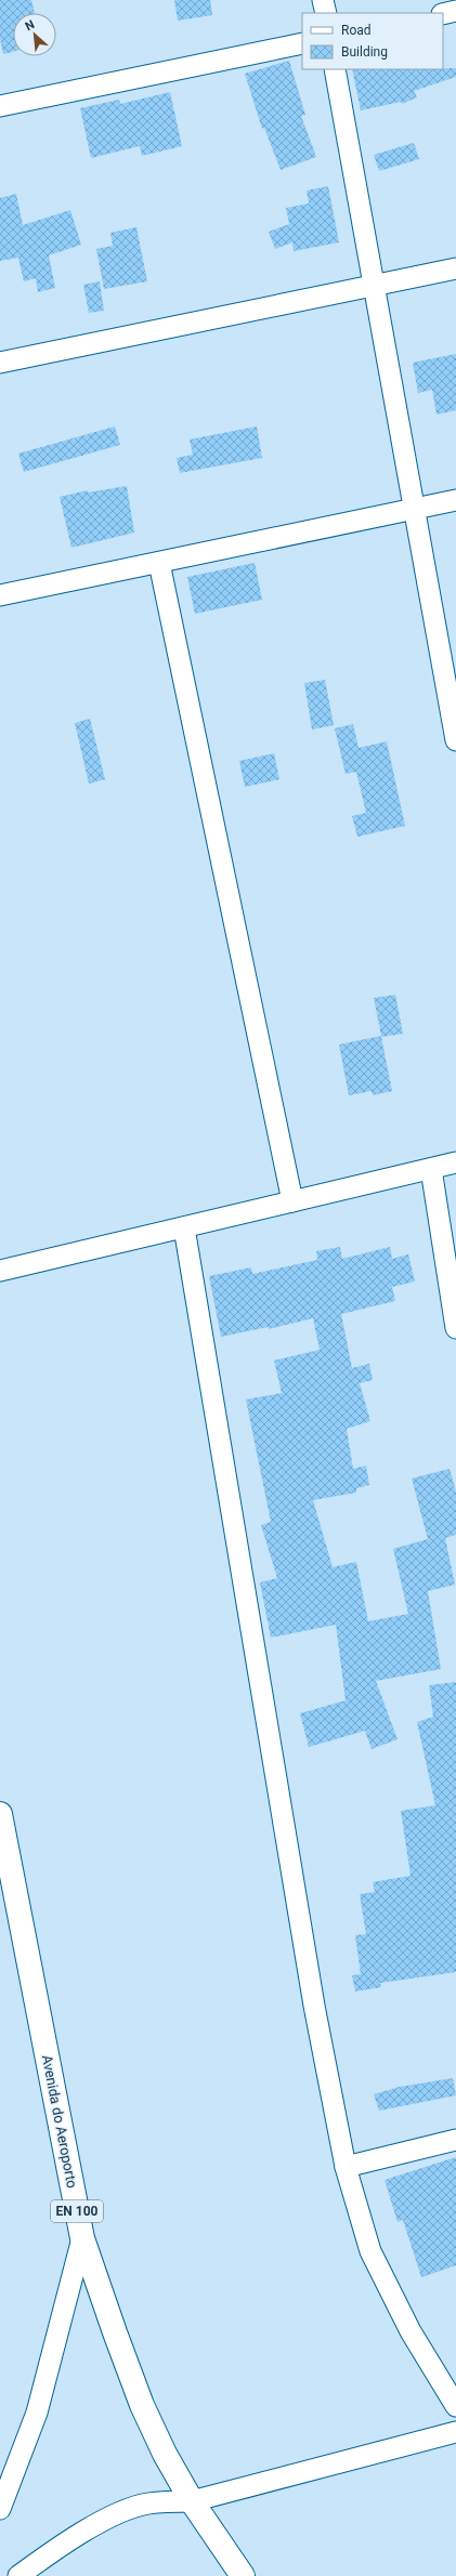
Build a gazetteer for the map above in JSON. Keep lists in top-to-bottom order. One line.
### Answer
{"streets":{"main road":["Avenida do Aeroporto","EN 100"]},"legend":["Road","Building"],"north":"top left"}
